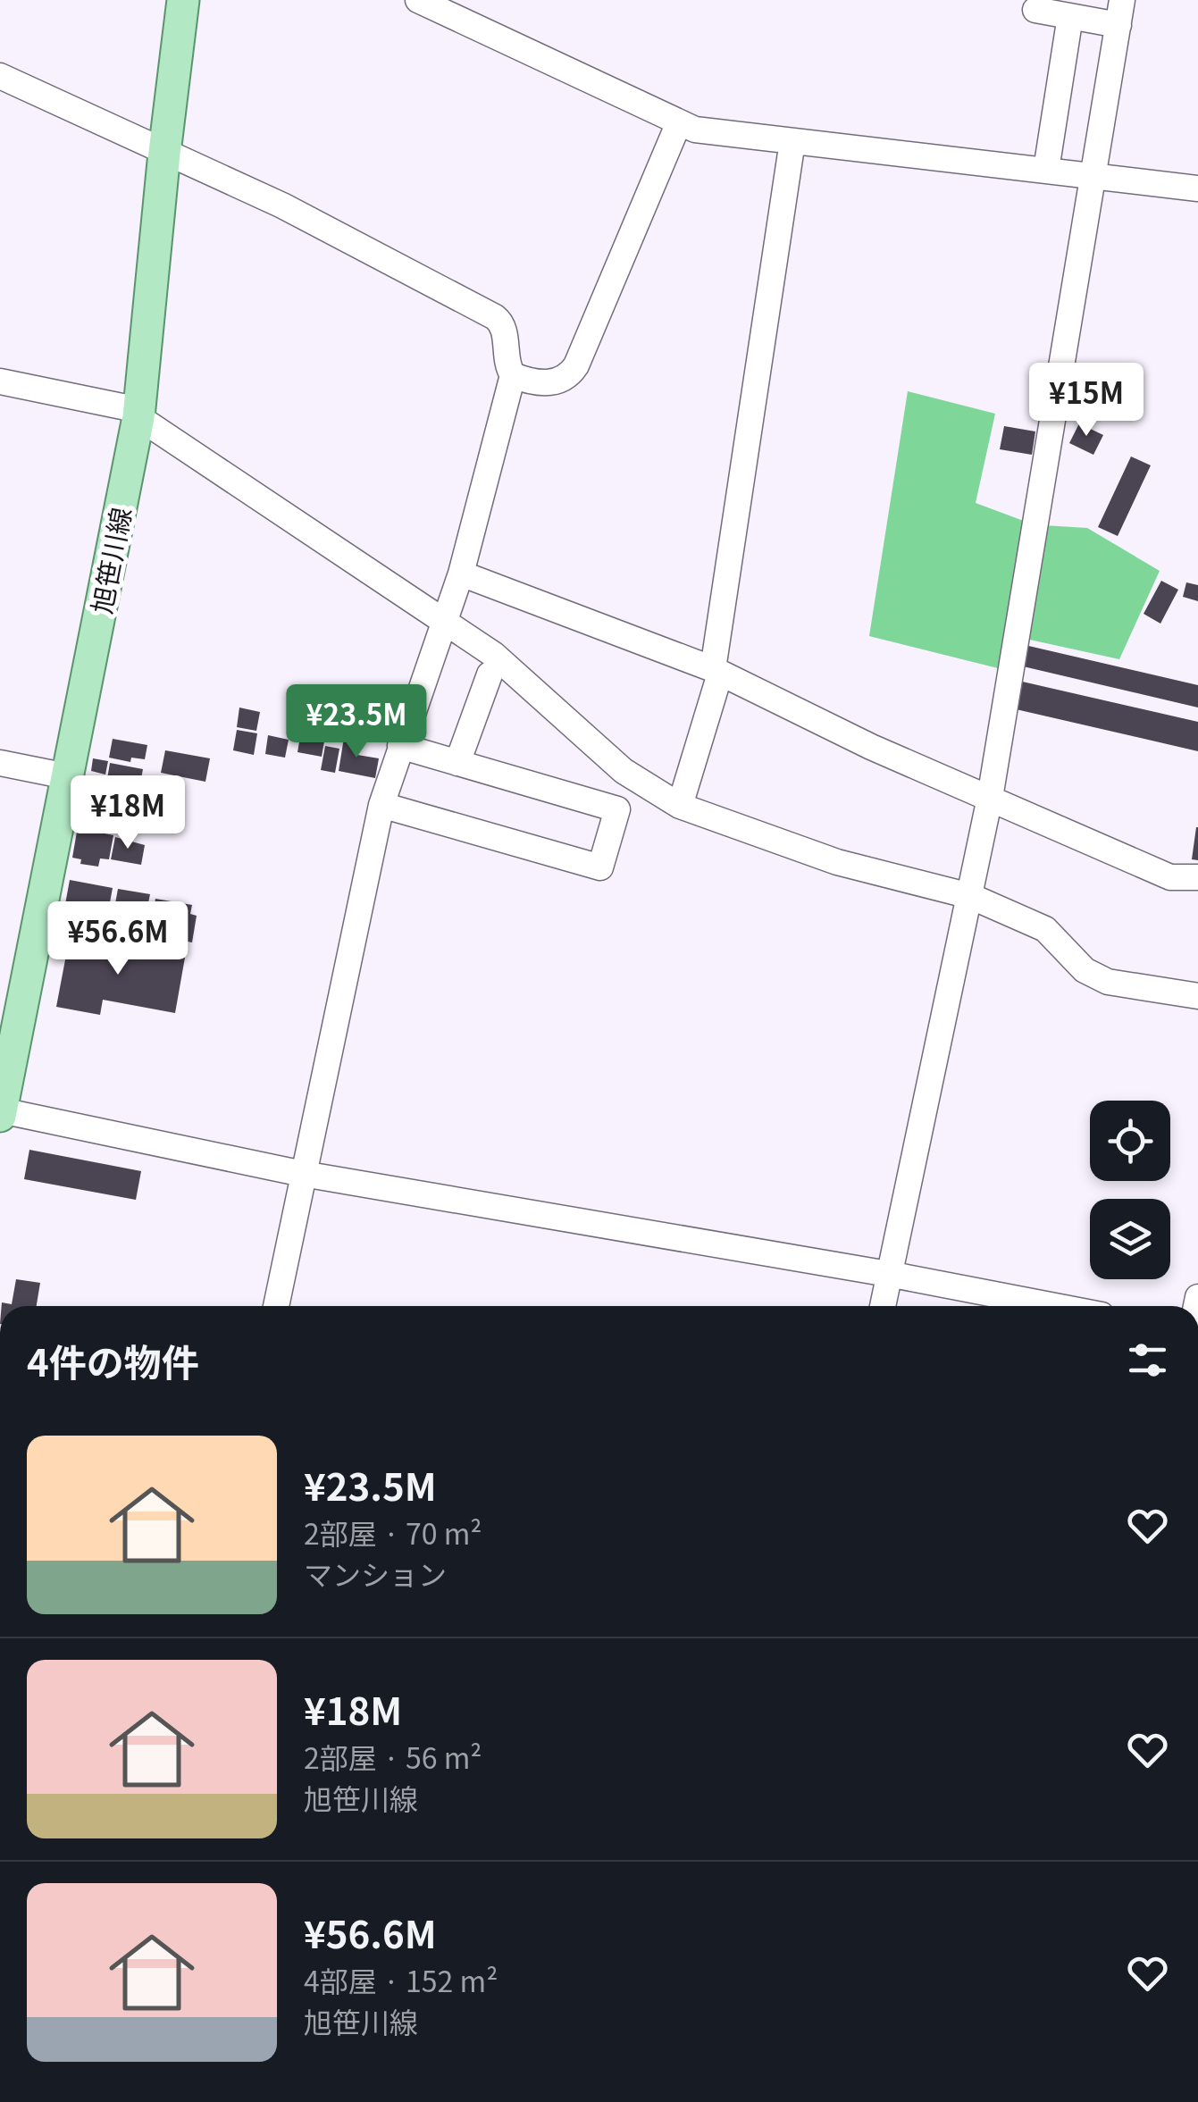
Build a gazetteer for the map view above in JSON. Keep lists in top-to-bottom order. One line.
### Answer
{"streets":{"main road":["旭笹川線"]},"page":{"price":["¥15M","¥23.5M","¥18M","¥56.6M"],"heading":"4件の物件","list":[{"name":"¥23.5M","note":"2部屋 · 70 m² · マンション"},{"name":"¥18M","note":"2部屋 · 56 m² · 旭笹川線"},{"name":"¥56.6M","note":"4部屋 · 152 m² · 旭笹川線"}]}}
